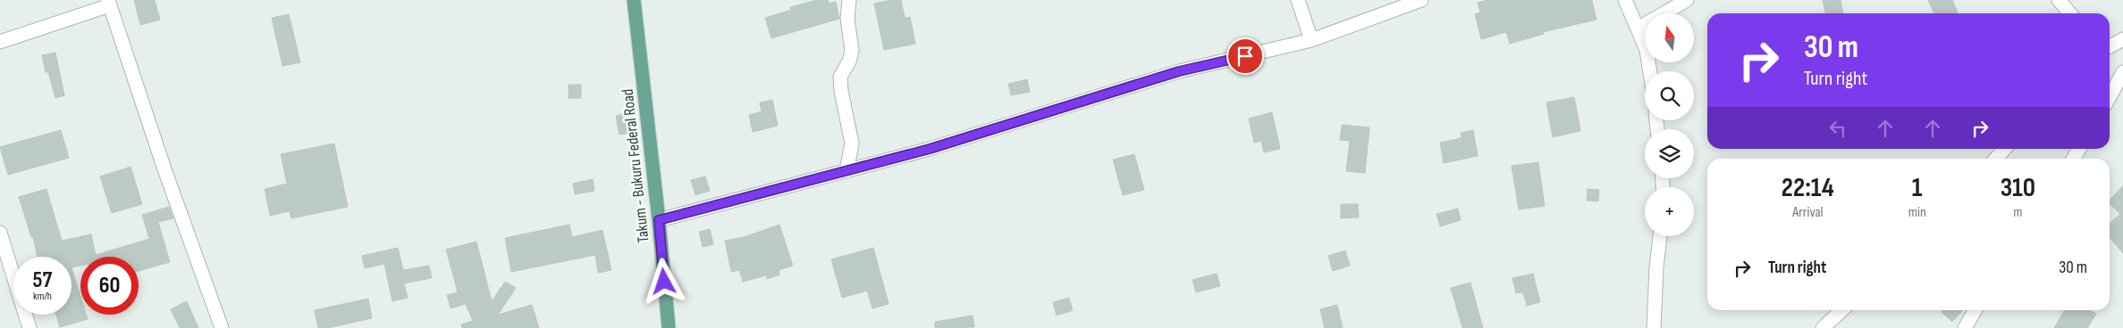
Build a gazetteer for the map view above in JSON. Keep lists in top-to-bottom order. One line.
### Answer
{"streets":{"main road":["Takum - Bukuru Federal Road"]},"north":"top","page":{"map_buttons":"+","turn":["30 m","Turn right"],"eta":["22:14","Arrival","1","min","310","m"],"list":[{"name":"Turn right","value":"30 m"}],"speed":"57 km/h","limit":"60"}}
